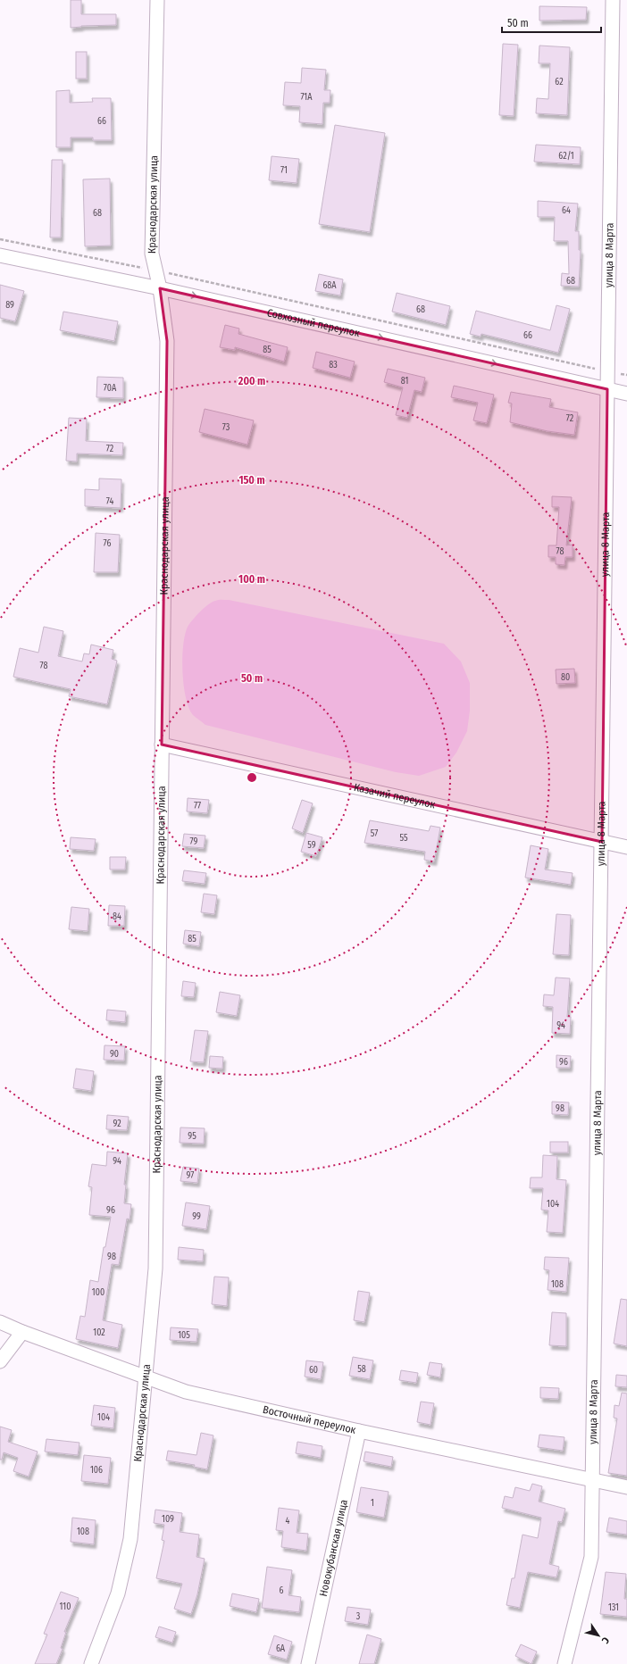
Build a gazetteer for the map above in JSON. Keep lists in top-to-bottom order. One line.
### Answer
{"streets":{"street":["Краснодарская улица","улица 8 Марта","Совхозный переулок","Казачий переулок","Восточный переулок","Новокубанская улица"]},"crossings":[["Краснодарская улица","Совхозный переулок"],["Краснодарская улица","Казачий переулок"],["Краснодарская улица","Восточный переулок"],["улица 8 Марта","Совхозный переулок"],["улица 8 Марта","Казачий переулок"],["улица 8 Марта","Восточный переулок"],["Восточный переулок","Новокубанская улица"]],"one_way":["Совхозный переулок"],"house_numbers":["62","71А","66","62/1","71","64","68","68","68А","89","68","66","85","83","81","70А","72","73","72","74","76","78","78","80","77","57","55","79","59","84","85","94","90","96","98","92","95","94","97","104","96","99","98","108","100","102","105","58","60","104","106","1","109","4","108","6","110","131","3","6А"],"scale_bar":"50 m","north":"bottom right","rings":["200 m","150 m","100 m","50 m"]}
